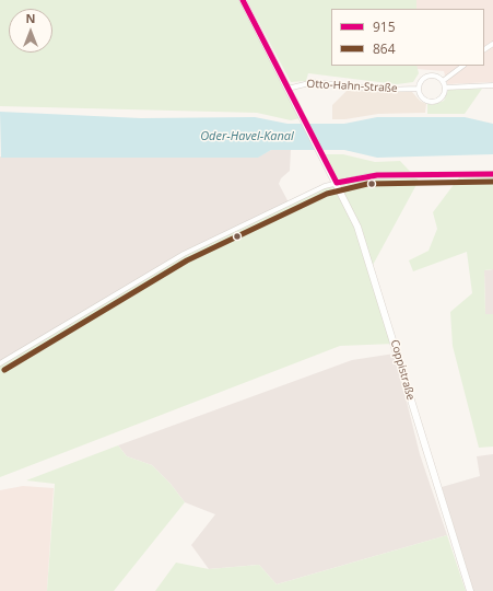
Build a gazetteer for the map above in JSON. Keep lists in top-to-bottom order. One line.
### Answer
{"streets":{"main road":["Coppistraße"],"street":["Otto-Hahn-Straße"]},"crossings":[["Otto-Hahn-Straße","Coppistraße"]],"water":["Oder-Havel-Kanal"],"lines":["transit line 915","transit line 864"],"legend":["915","864"],"north":"top"}
